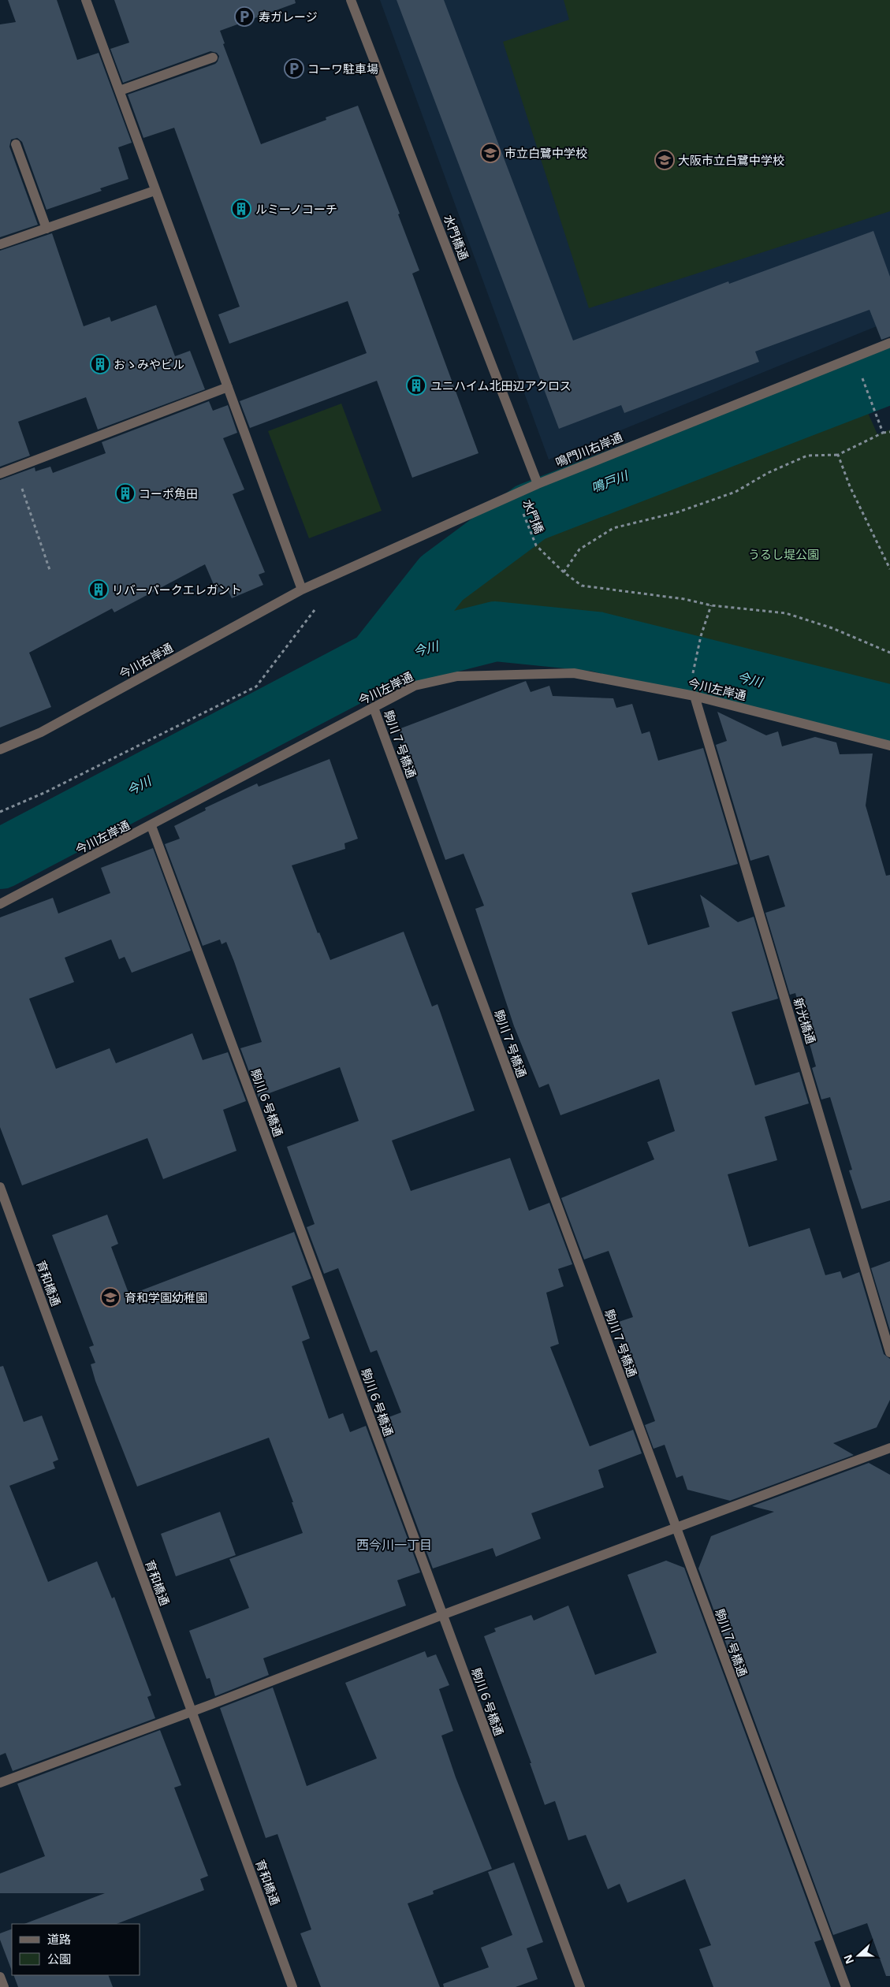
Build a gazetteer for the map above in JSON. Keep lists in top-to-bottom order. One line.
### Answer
{"streets":{"street":["水門橋通","鳴門川右岸通","今川右岸通","今川左岸通","駒川７号橋通","新光橋通","駒川６号橋通","育和橋通"],"path":["水門橋"]},"crossings":[["水門橋通","鳴門川右岸通"],["鳴門川右岸通","水門橋"],["鳴門川右岸通","今川右岸通"],["今川左岸通","駒川７号橋通"],["今川左岸通","新光橋通"],["今川左岸通","駒川６号橋通"]],"districts":["西今川一丁目"],"water":["鳴戸川","今川"],"parks":["うるし堤公園"],"places":{"parking":["寿ガレージ","コーワ駐車場"],"school or university":["市立白鷺中学校","大阪市立白鷺中学校","育和学園幼稚園"],"building":["ルミーノコーチ","おゝみやビル","ユニハイム北田辺アクロス","コーポ角田","リバーパークエレガント"]},"legend":["道路","公園"],"north":"left"}
